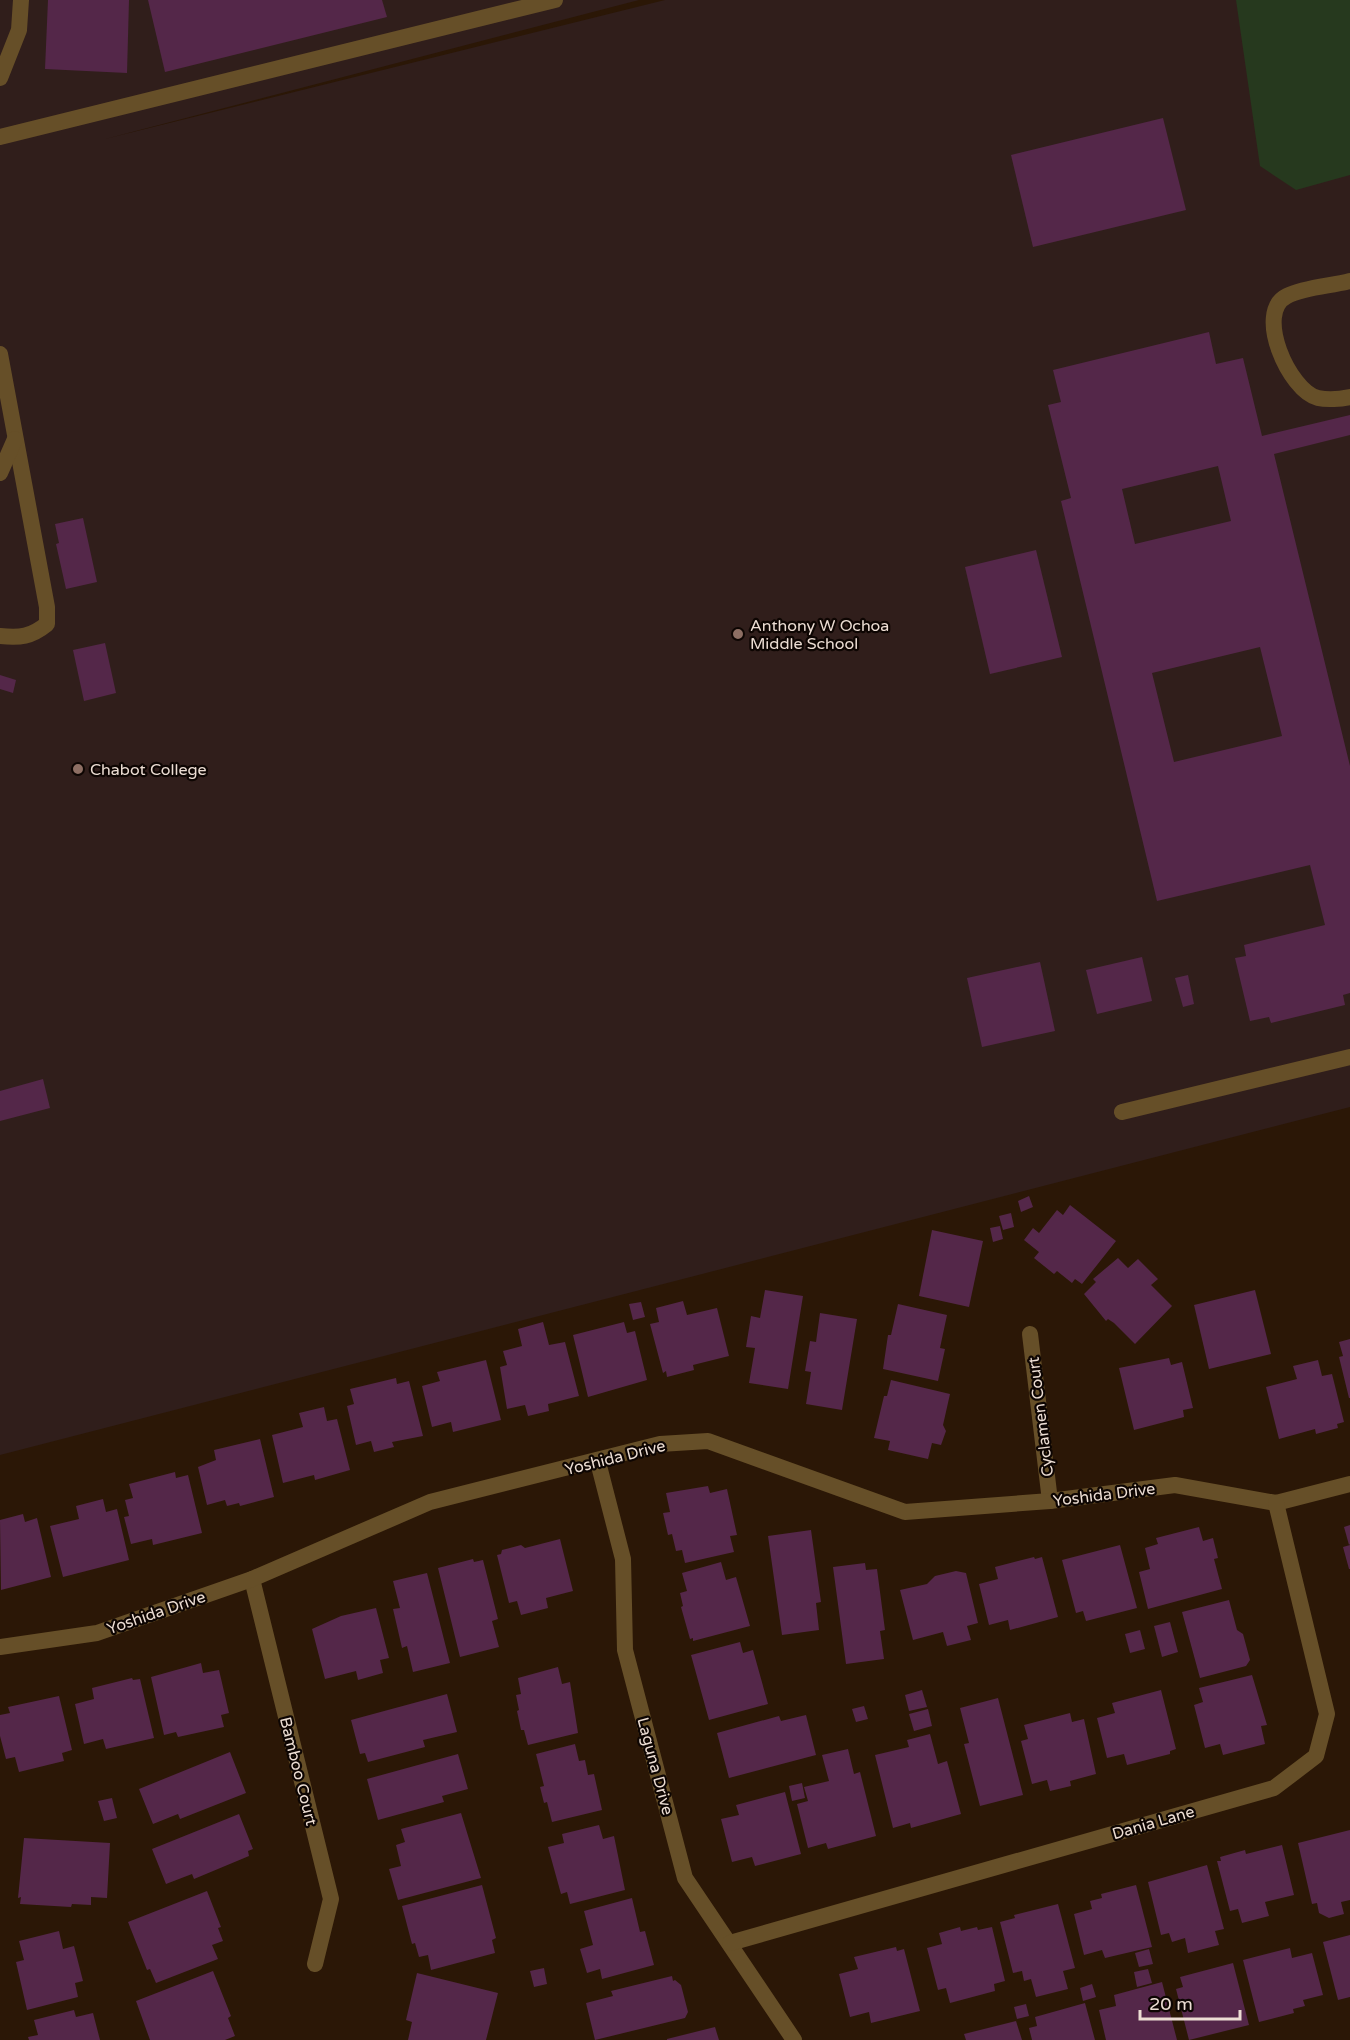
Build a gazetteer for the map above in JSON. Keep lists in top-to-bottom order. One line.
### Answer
{"streets":{"street":["Cyclamen Court","Yoshida Drive","Laguna Drive","Bamboo Court","Dania Lane"]},"crossings":[["Cyclamen Court","Yoshida Drive"],["Yoshida Drive","Laguna Drive"],["Yoshida Drive","Bamboo Court"],["Yoshida Drive","Dania Lane"],["Laguna Drive","Dania Lane"]],"places":["Anthony W Ochoa Middle School","Chabot College"],"scale_bar":"20 m"}
